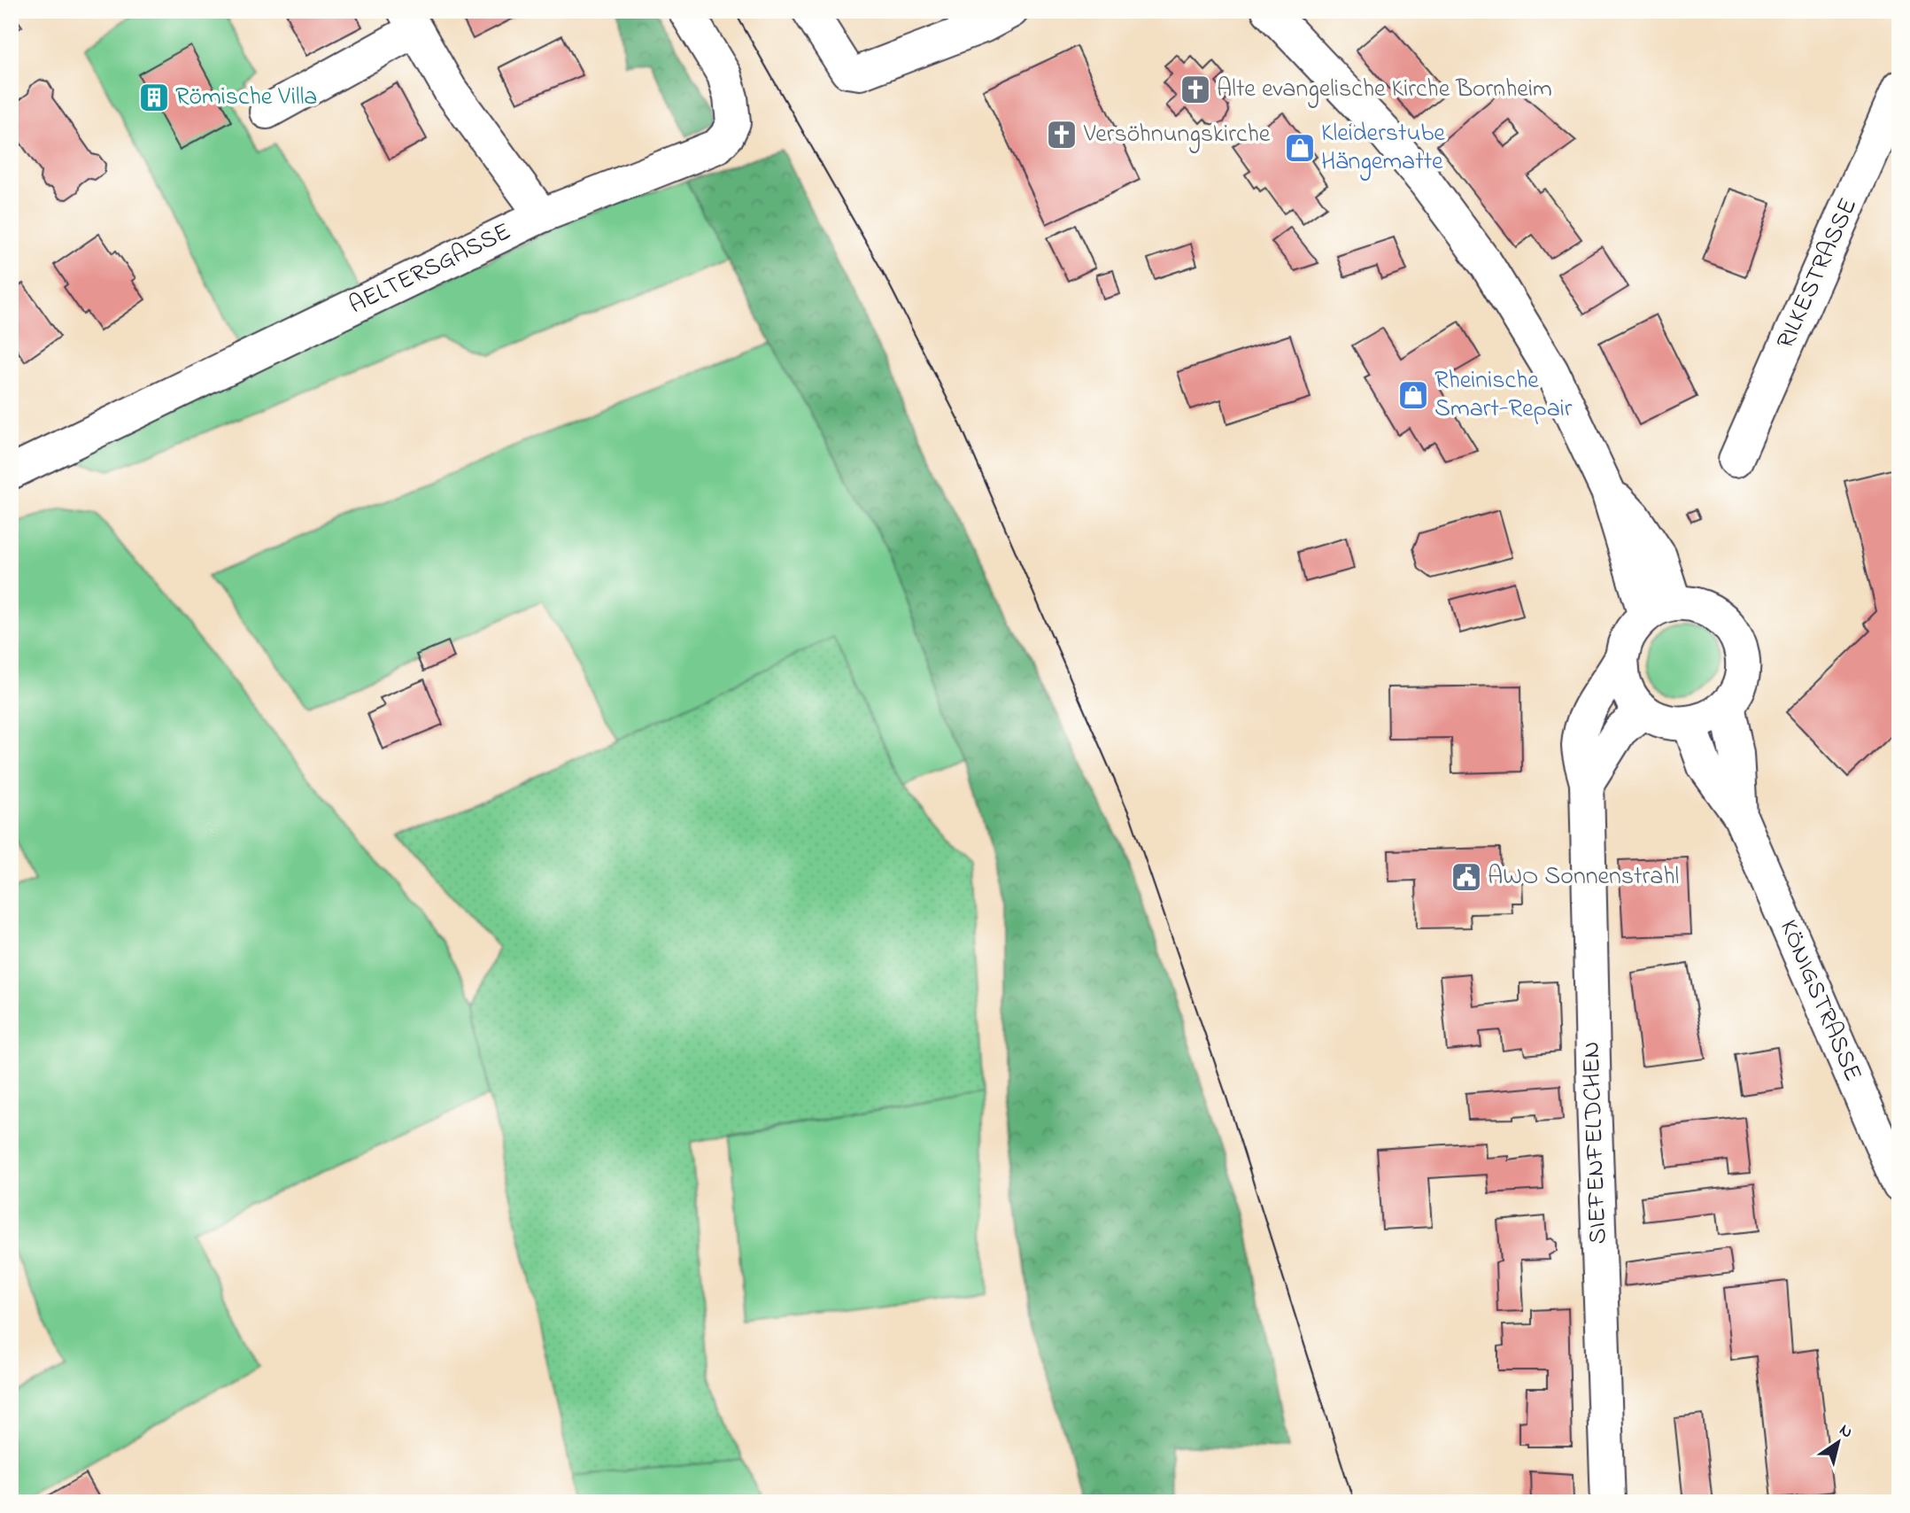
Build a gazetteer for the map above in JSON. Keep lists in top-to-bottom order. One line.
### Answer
{"streets":{"street":["AELTERSGASSE","RILKESTRASSE","KÖNIGSTRASSE","SIEFENFELDCHEN"]},"crossings":[["KÖNIGSTRASSE","SIEFENFELDCHEN"]],"places":{"church":["Alte evangelische Kirche Bornheim","Versöhnungskirche"],"building":["Römische Villa"],"shop":["Kleiderstube Hängematte","Rheinische Smart-Repair"],"public building":["AWO Sonnenstrahl"]},"north":"top right"}
